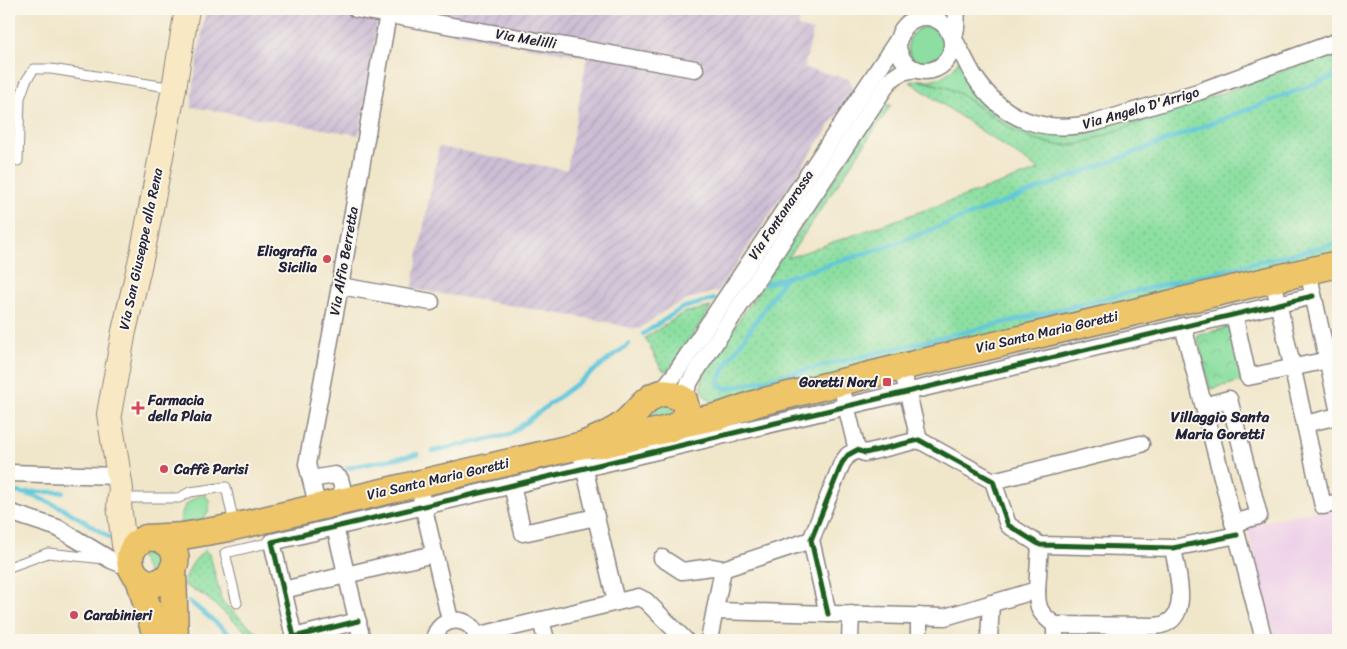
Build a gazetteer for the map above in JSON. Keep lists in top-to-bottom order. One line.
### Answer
{"streets":{"main road":["Via San Giuseppe alla Rena","Via Santa Maria Goretti"],"street":["Via Melilli","Via Angelo D'Arrigo","Via Fontanarossa","Via Alfio Berretta"]},"crossings":[["Via Melilli","Via Alfio Berretta"],["Via Angelo D'Arrigo","Via Fontanarossa"],["Via Fontanarossa","Via Santa Maria Goretti"],["Via Alfio Berretta","Via Santa Maria Goretti"]],"districts":["Villaggio Santa Maria Goretti"],"places":{"other":["Eliografia Sicilia","Caffè Parisi","Carabinieri"],"transit":["Goretti Nord"],"health":["Farmacia della Plaia"]}}
